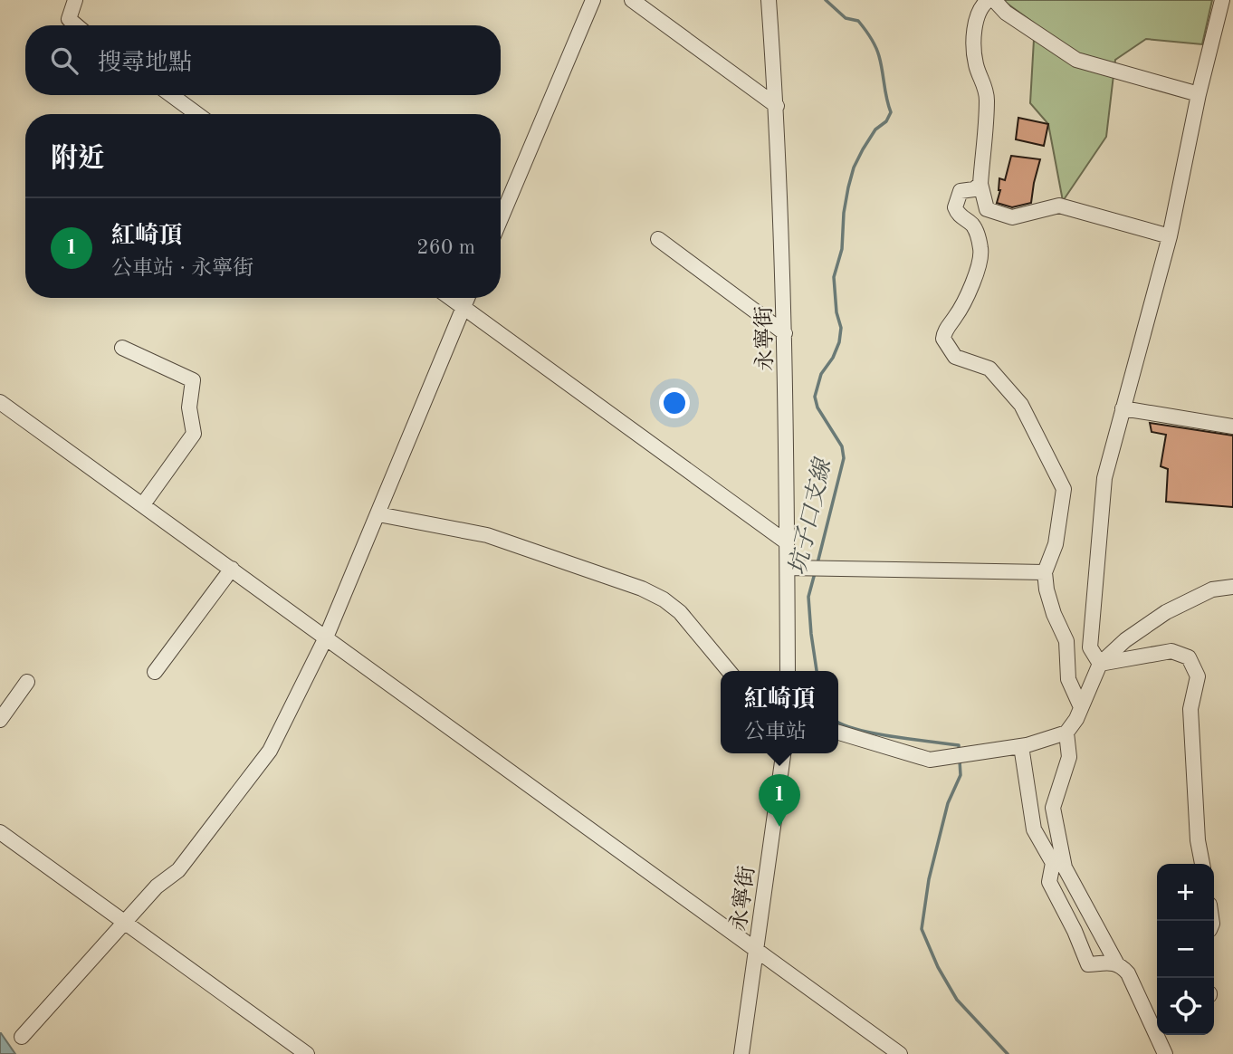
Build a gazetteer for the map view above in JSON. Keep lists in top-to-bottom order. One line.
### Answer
{"streets":{"street":["永寧街"]},"water":["坑子口支線"],"page":{"search":"搜尋地點","heading":"附近","list":[{"mark":"1","name":"紅崎頂","note":"公車站 · 永寧街","value":"260 m"}],"popup":["紅崎頂","公車站"],"pins":"1","map_buttons":["+","−"]}}
